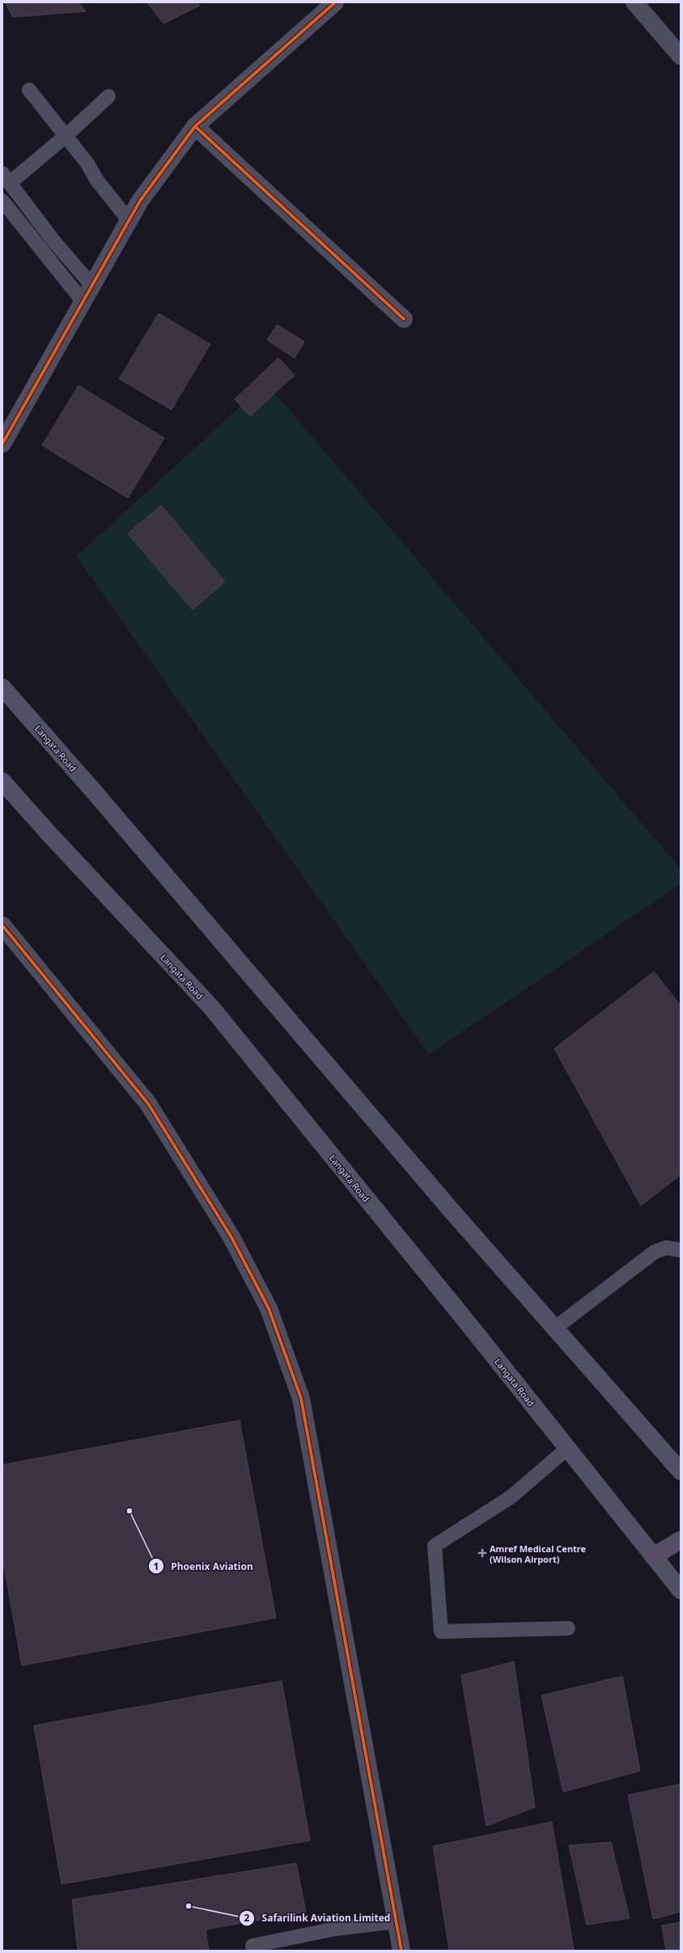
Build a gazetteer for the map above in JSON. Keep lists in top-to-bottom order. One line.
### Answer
{"streets":{"main road":["Langata Road"]},"places":{"other":["Phoenix Aviation","Safarilink Aviation Limited"],"health":["Amref Medical Centre (Wilson Airport)"]}}
